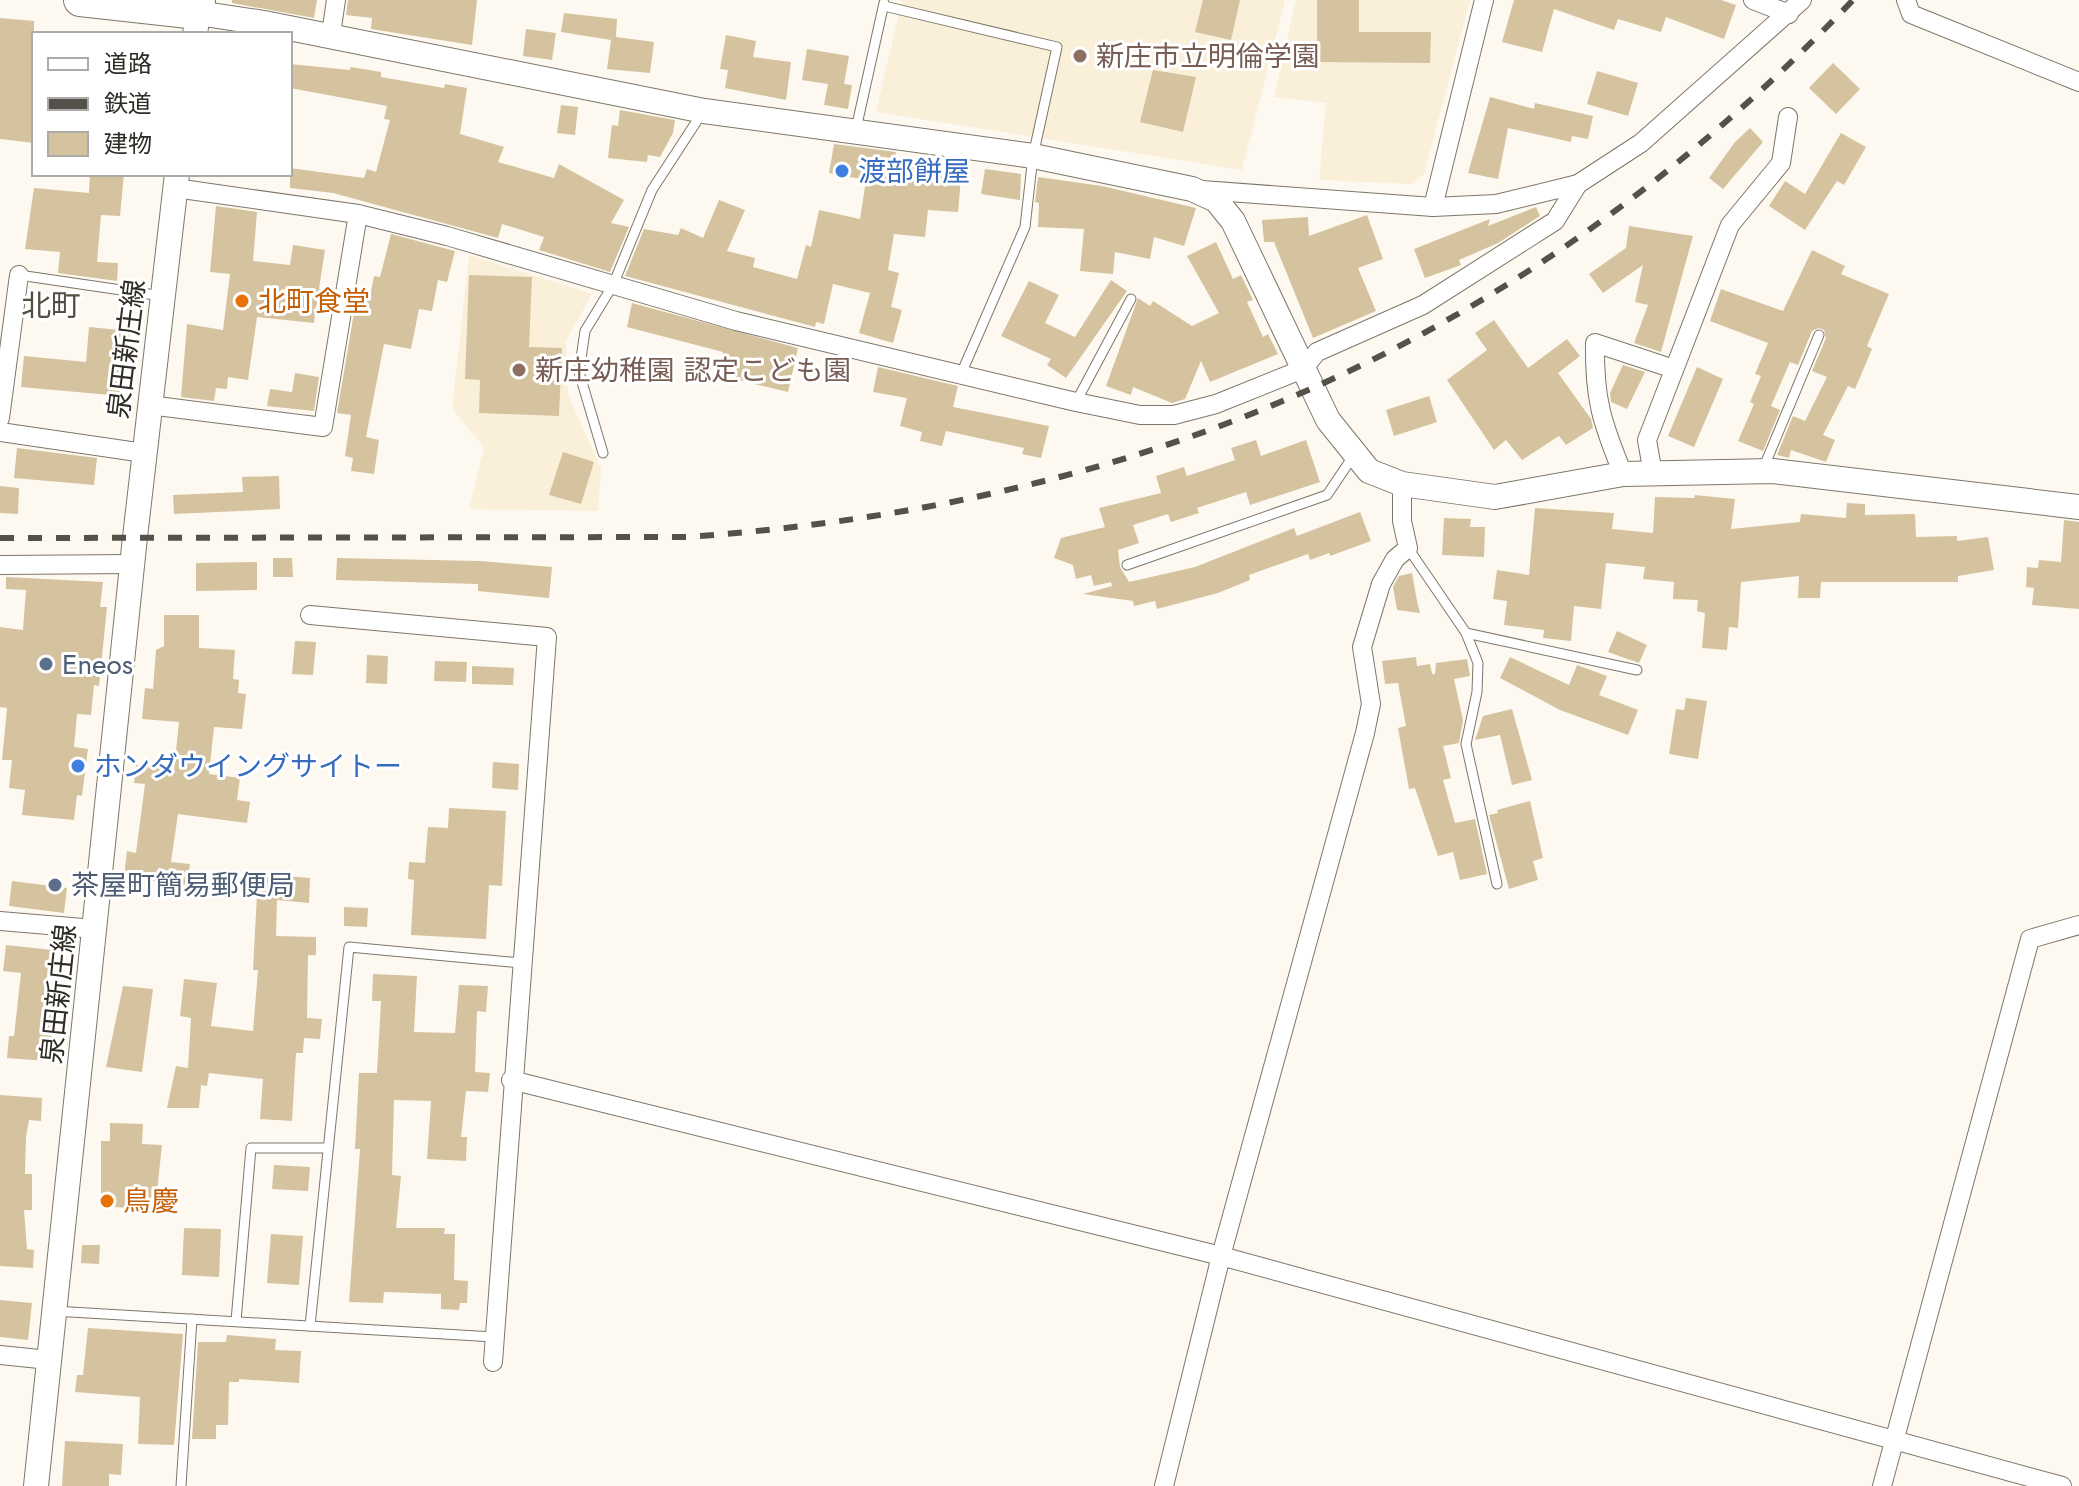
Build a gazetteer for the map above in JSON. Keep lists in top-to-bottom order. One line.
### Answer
{"streets":{"street":["泉田新庄線"]},"districts":["北町"],"places":["新庄市立明倫学園","渡部餅屋","北町食堂","新庄幼稚園 認定こども園","Eneos","ホンダウイングサイトー","茶屋町簡易郵便局","鳥慶"],"legend":["道路","鉄道","建物"]}
